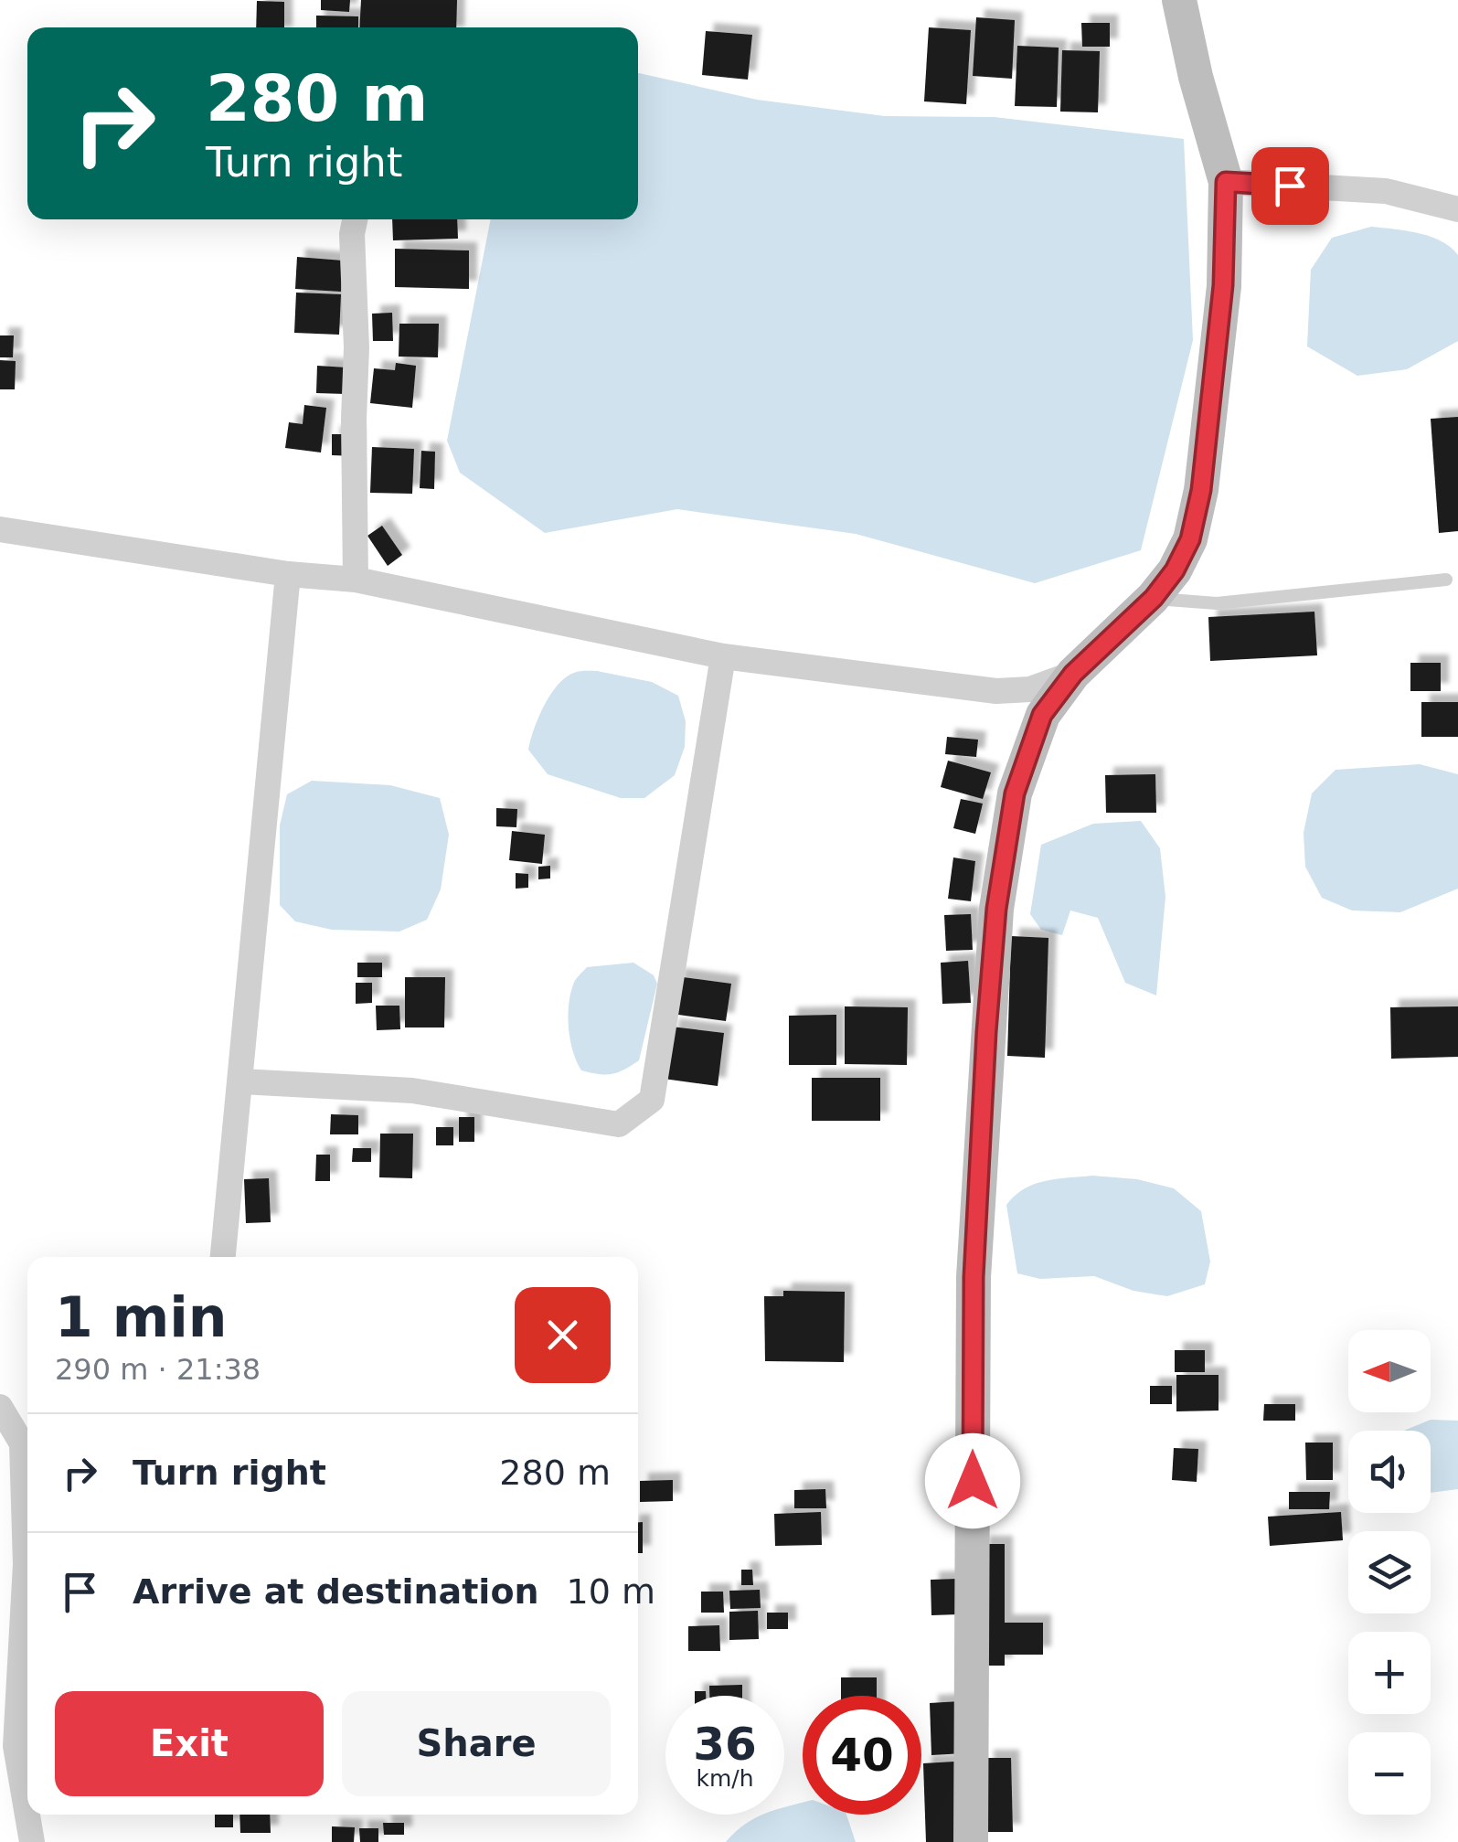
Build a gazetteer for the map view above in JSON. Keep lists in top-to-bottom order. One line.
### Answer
{"north":"left","page":{"turn":["280 m","Turn right"],"heading":["1 min","290 m · 21:38"],"map_buttons":["+","−"],"list":[{"name":"Turn right","value":"280 m"},{"name":"Arrive at destination","value":"10 m"}],"buttons":["Exit","Share"],"speed":"36 km/h","limit":"40"}}
